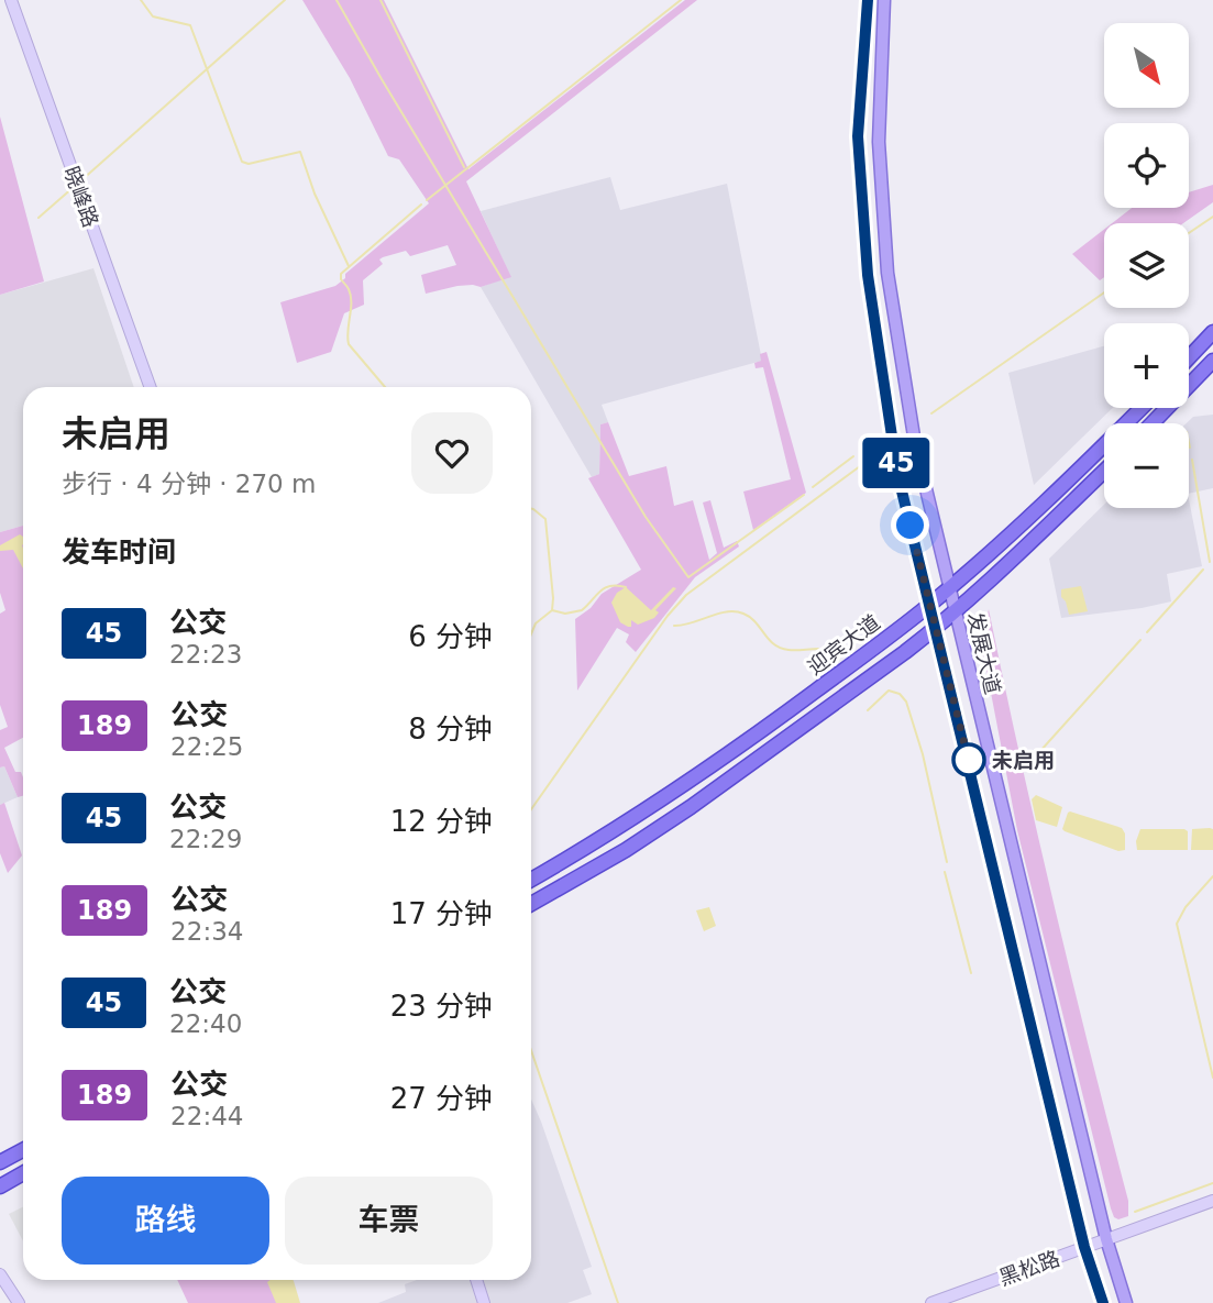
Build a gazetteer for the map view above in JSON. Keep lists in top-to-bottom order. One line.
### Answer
{"streets":{"highway":["迎宾大道"],"main road":["发展大道"],"street":["晓峰路","黑松路"]},"crossings":[["迎宾大道","发展大道"],["发展大道","黑松路"]],"places":["未启用"],"lines":["bus line 45"],"north":"bottom right","page":{"on_map":"45","map_buttons":["+","−"],"heading":[["未启用","步行 · 4 分钟 · 270 m"],"发车时间"],"list":[{"mark":"45","name":"公交","note":"22:23","value":"6 分钟"},{"mark":"189","name":"公交","note":"22:25","value":"8 分钟"},{"mark":"45","name":"公交","note":"22:29","value":"12 分钟"},{"mark":"189","name":"公交","note":"22:34","value":"17 分钟"},{"mark":"45","name":"公交","note":"22:40","value":"23 分钟"},{"mark":"189","name":"公交","note":"22:44","value":"27 分钟"}],"buttons":["路线","车票"]}}
